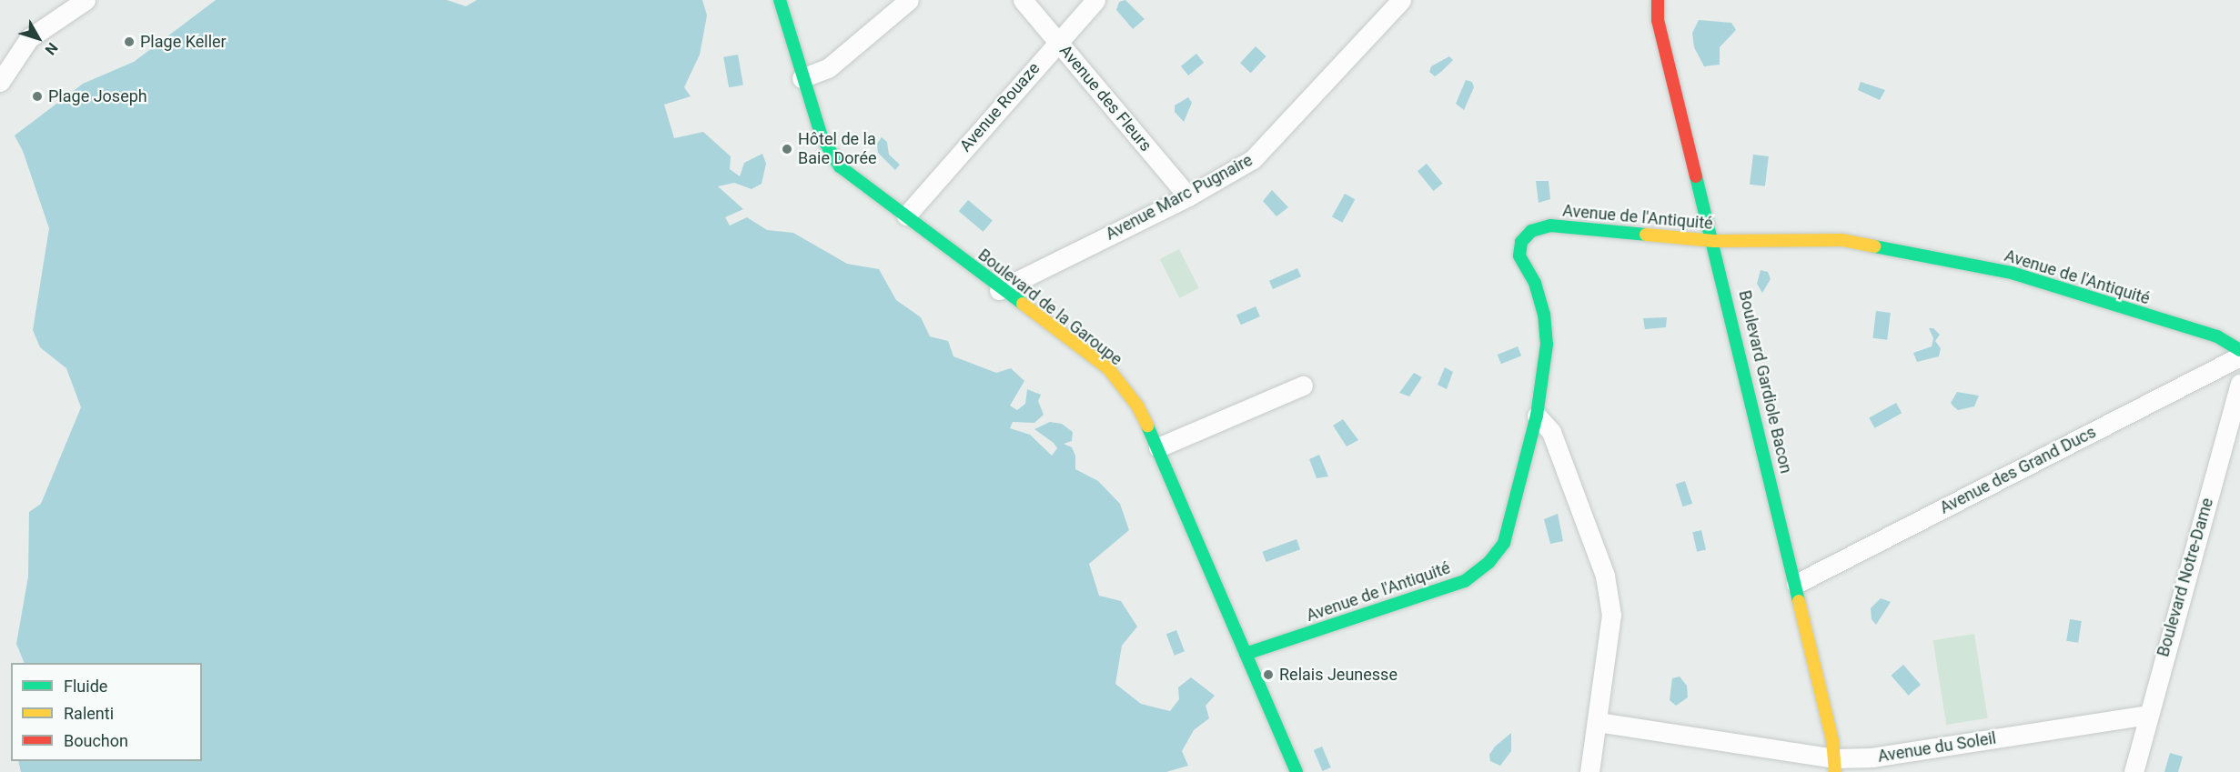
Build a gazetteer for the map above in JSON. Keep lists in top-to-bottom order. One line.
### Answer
{"streets":{"street":["Avenue des Fleurs","Avenue Rouaze","Avenue Marc Pugnaire","Avenue de l'Antiquité","Boulevard de la Garoupe","Boulevard Gardiole Bacon","Avenue des Grand Ducs","Boulevard Notre-Dame","Avenue du Soleil"]},"crossings":[["Avenue des Fleurs","Avenue Rouaze"],["Avenue des Fleurs","Avenue Marc Pugnaire"],["Avenue Rouaze","Boulevard de la Garoupe"],["Avenue Marc Pugnaire","Boulevard de la Garoupe"],["Avenue de l'Antiquité","Boulevard de la Garoupe"],["Avenue de l'Antiquité","Boulevard Gardiole Bacon"],["Boulevard Gardiole Bacon","Avenue des Grand Ducs"],["Boulevard Gardiole Bacon","Avenue du Soleil"],["Boulevard Notre-Dame","Avenue du Soleil"]],"places":["Plage Keller","Plage Joseph","Hôtel de la Baie Dorée","Relais Jeunesse"],"legend":["Fluide","Ralenti","Bouchon"],"north":"bottom right"}
